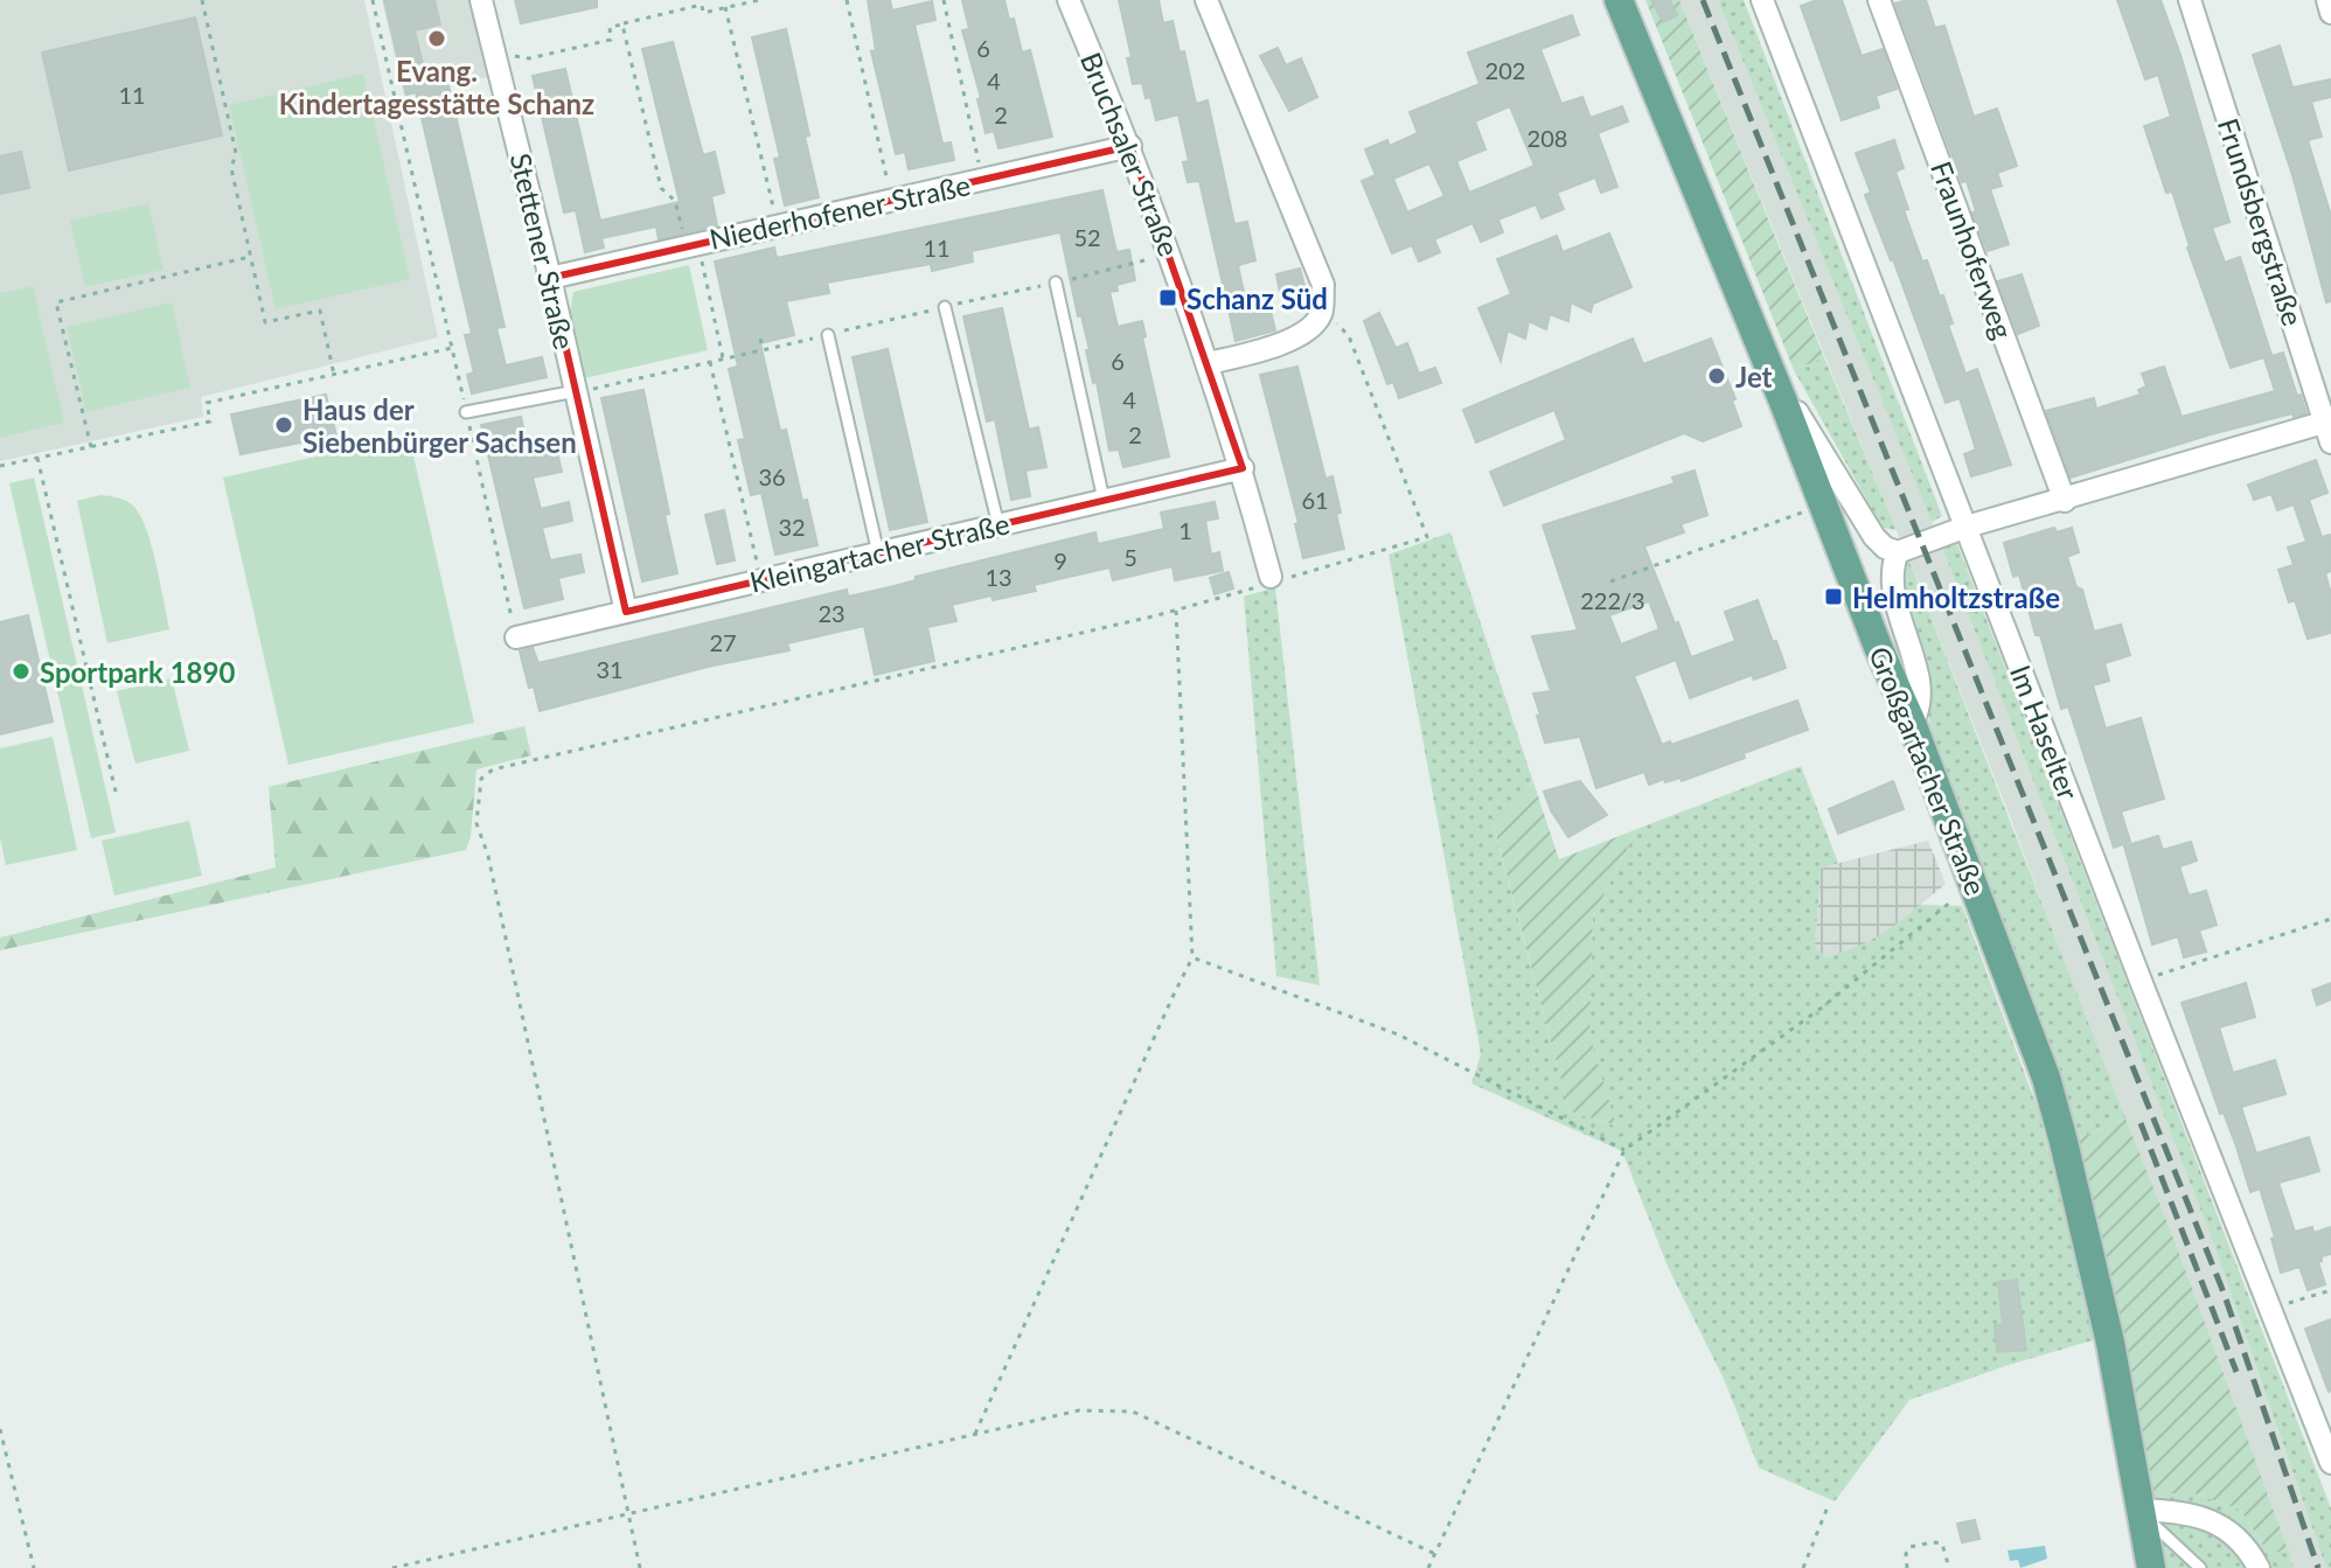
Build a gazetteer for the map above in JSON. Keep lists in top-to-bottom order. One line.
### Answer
{"streets":{"main road":["Großgartacher Straße"],"street":["Bruchsaler Straße","Niederhofener Straße","Frundsbergstraße","Fraunhoferweg","Stettener Straße","Kleingartacher Straße","Im Haselter"]},"crossings":[["Bruchsaler Straße","Niederhofener Straße"],["Bruchsaler Straße","Kleingartacher Straße"],["Niederhofener Straße","Stettener Straße"],["Stettener Straße","Kleingartacher Straße"]],"places":{"other":["Evang. Kindertagesstätte Schanz","Jet","Haus der Siebenbürger Sachsen","Sportpark 1890"],"transit":["Schanz Süd","Helmholtzstraße"]},"house_numbers":["6","202","4","11","2","208","52","11","6","4","2","36","61","32","1","5","9","13","222/3","23","27","31"]}
